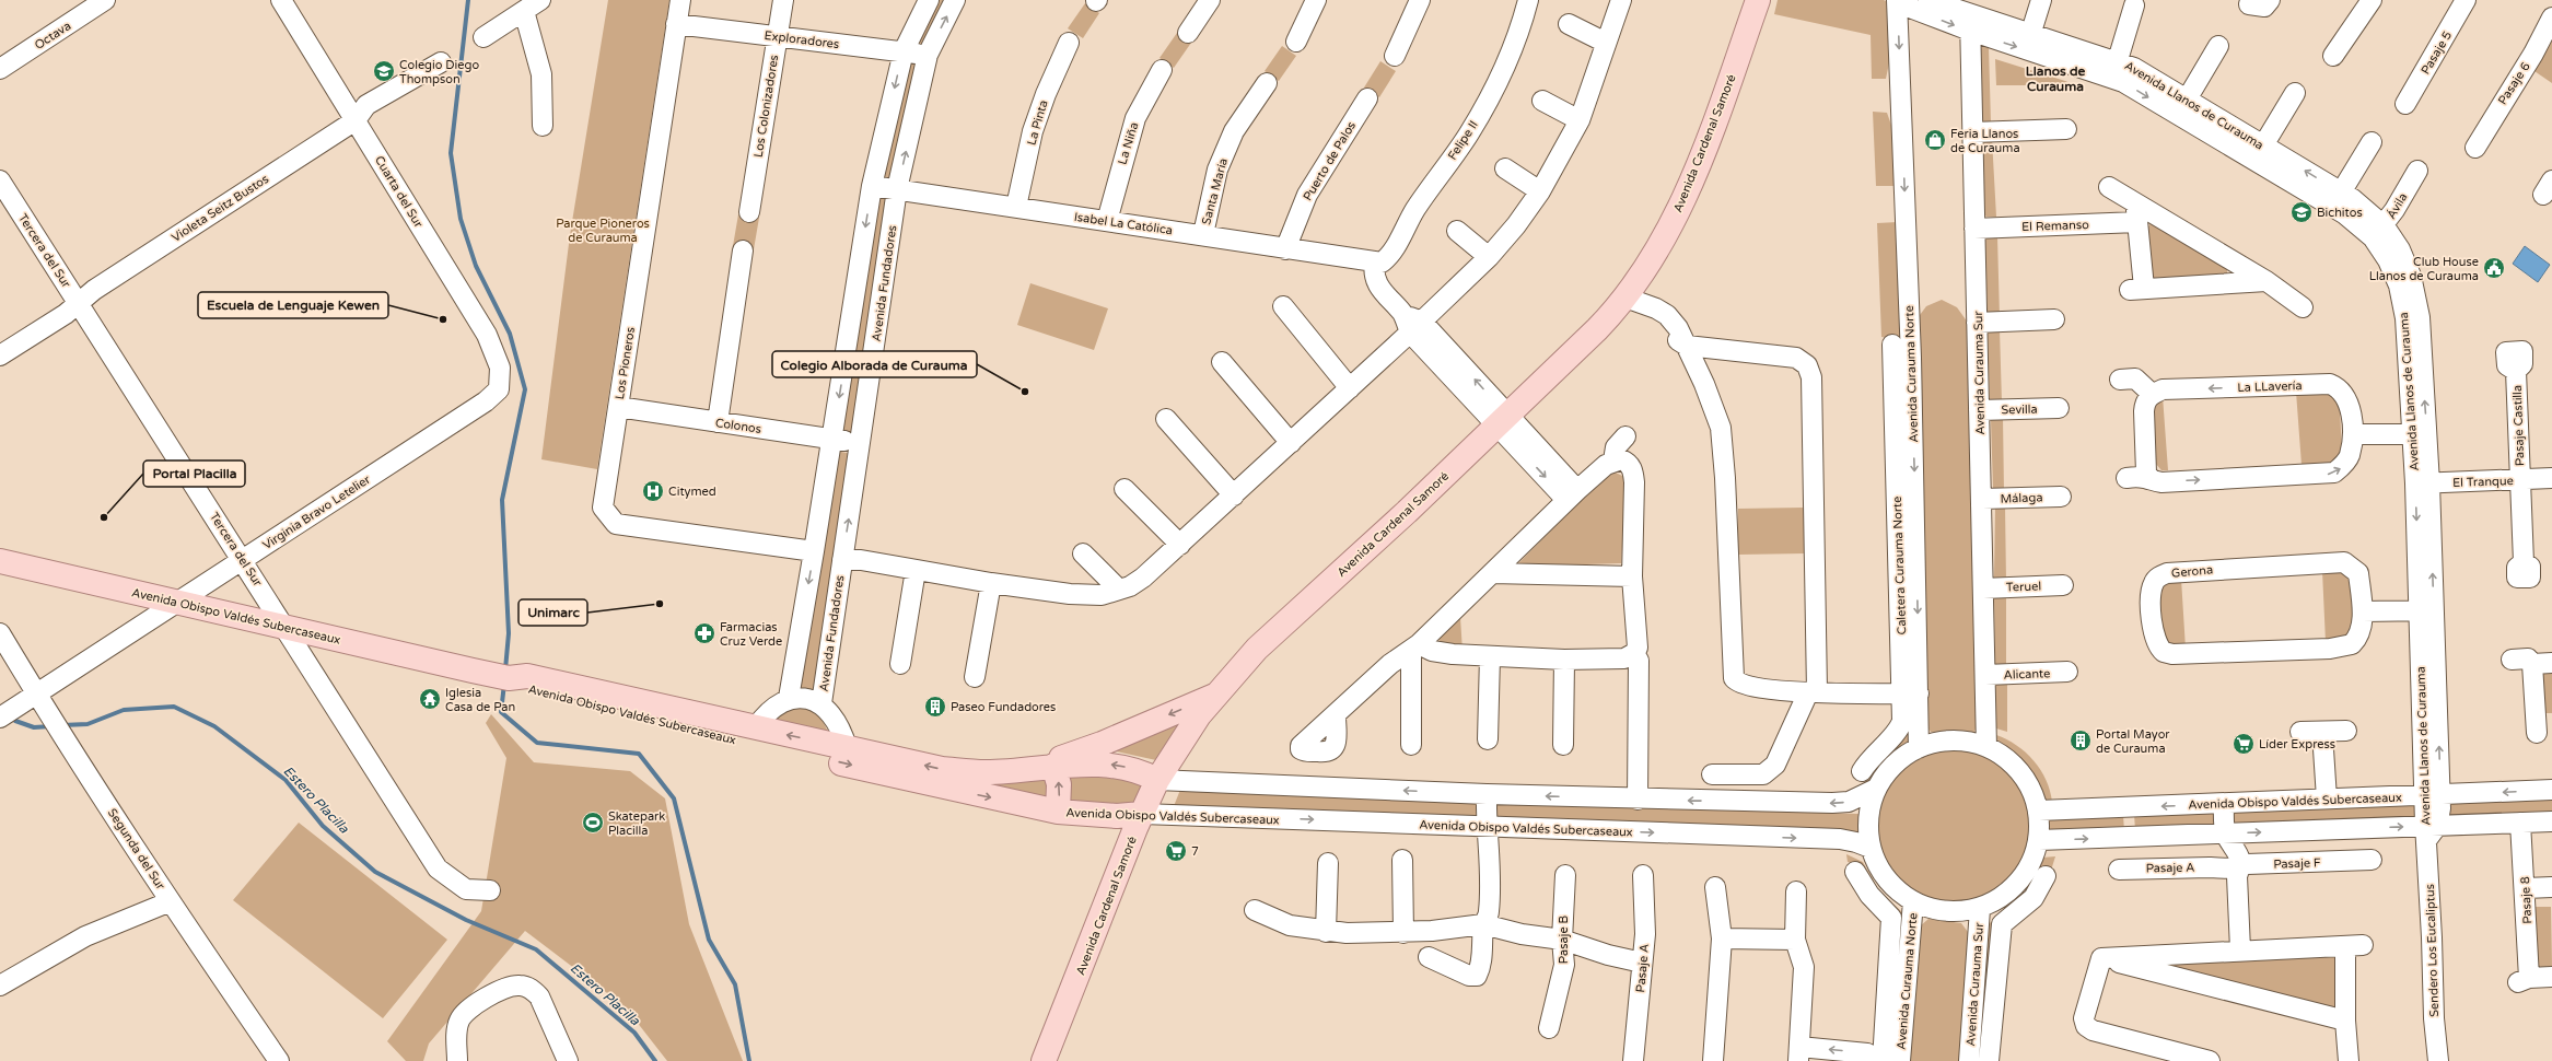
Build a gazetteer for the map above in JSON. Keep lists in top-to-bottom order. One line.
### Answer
{"streets":{"main road":["Avenida Cardenal Samoré","Avenida Obispo Valdés Subercaseaux"],"street":["Octava","Exploradores","Pasaje 5","Pasaje 6","Avenida Llanos de Curauma","Los Colonizadores","La Pinta","Felipe II","La Niña","Puerto de Palos","Cuarta del Sur","Santa María","Ávila","Violeta Seitz Bustos","Isabel La Católica","El Remanso","Tercera del Sur","Avenida Fundadores","Los Pioneros","Avenida Curauma Sur","Avenida Curauma Norte","La LLavería","Sevilla","Colonos","Pasaje Castilla","El Tranque","Málaga","Virginia Bravo Letelier","Caletera Curauma Norte","Gerona","Teruel","Alicante","Segunda del Sur","Pasaje F","Pasaje A","Pasaje 8","Pasaje B","Sendero Los Eucaliptus"]},"crossings":[["Exploradores","Los Colonizadores"],["Exploradores","Avenida Fundadores"],["Exploradores","Los Pioneros"],["Avenida Llanos de Curauma","Ávila"],["Avenida Llanos de Curauma","Avenida Curauma Sur"],["Avenida Llanos de Curauma","El Tranque"],["Avenida Llanos de Curauma","Avenida Obispo Valdés Subercaseaux"],["Avenida Llanos de Curauma","Sendero Los Eucaliptus"],["La Pinta","Isabel La Católica"],["Felipe II","Isabel La Católica"],["La Niña","Isabel La Católica"],["Avenida Cardenal Samoré","Avenida Obispo Valdés Subercaseaux"],["Puerto de Palos","Isabel La Católica"],["Cuarta del Sur","Violeta Seitz Bustos"],["Cuarta del Sur","Virginia Bravo Letelier"],["Santa María","Isabel La Católica"],["Violeta Seitz Bustos","Tercera del Sur"],["Isabel La Católica","Avenida Fundadores"],["El Remanso","Avenida Curauma Sur"],["Tercera del Sur","Virginia Bravo Letelier"],["Tercera del Sur","Avenida Obispo Valdés Subercaseaux"],["Avenida Fundadores","Colonos"],["Avenida Fundadores","Avenida Obispo Valdés Subercaseaux"],["Los Pioneros","Colonos"],["Avenida Curauma Sur","Sevilla"],["Avenida Curauma Sur","Málaga"],["Avenida Curauma Sur","Teruel"],["Avenida Curauma Sur","Alicante"],["Avenida Curauma Norte","Caletera Curauma Norte"],["Pasaje Castilla","El Tranque"],["Virginia Bravo Letelier","Avenida Obispo Valdés Subercaseaux"],["Virginia Bravo Letelier","Segunda del Sur"],["Pasaje F","Pasaje A"]],"one_way":["Avenida Curauma Norte"],"districts":["Llanos de Curauma"],"water":["Estero Placilla"],"parks":["Parque Pioneros de Curauma"],"places":{"school or university":["Colegio Diego Thompson","Bichitos"],"shop":["Feria Llanos de Curauma"],"public building":["Club House Llanos de Curauma"],"other":["Escuela de Lenguaje Kewen","Colegio Alborada de Curauma","Portal Placilla","Unimarc"],"hospital":["Citymed"],"pharmacy":["Farmacias Cruz Verde"],"temple":["Iglesia Casa de Pan"],"building":["Paseo Fundadores","Portal Mayor de Curauma"],"supermarket":["Líder Express","7"],"sports":["Skatepark Placilla"]}}
